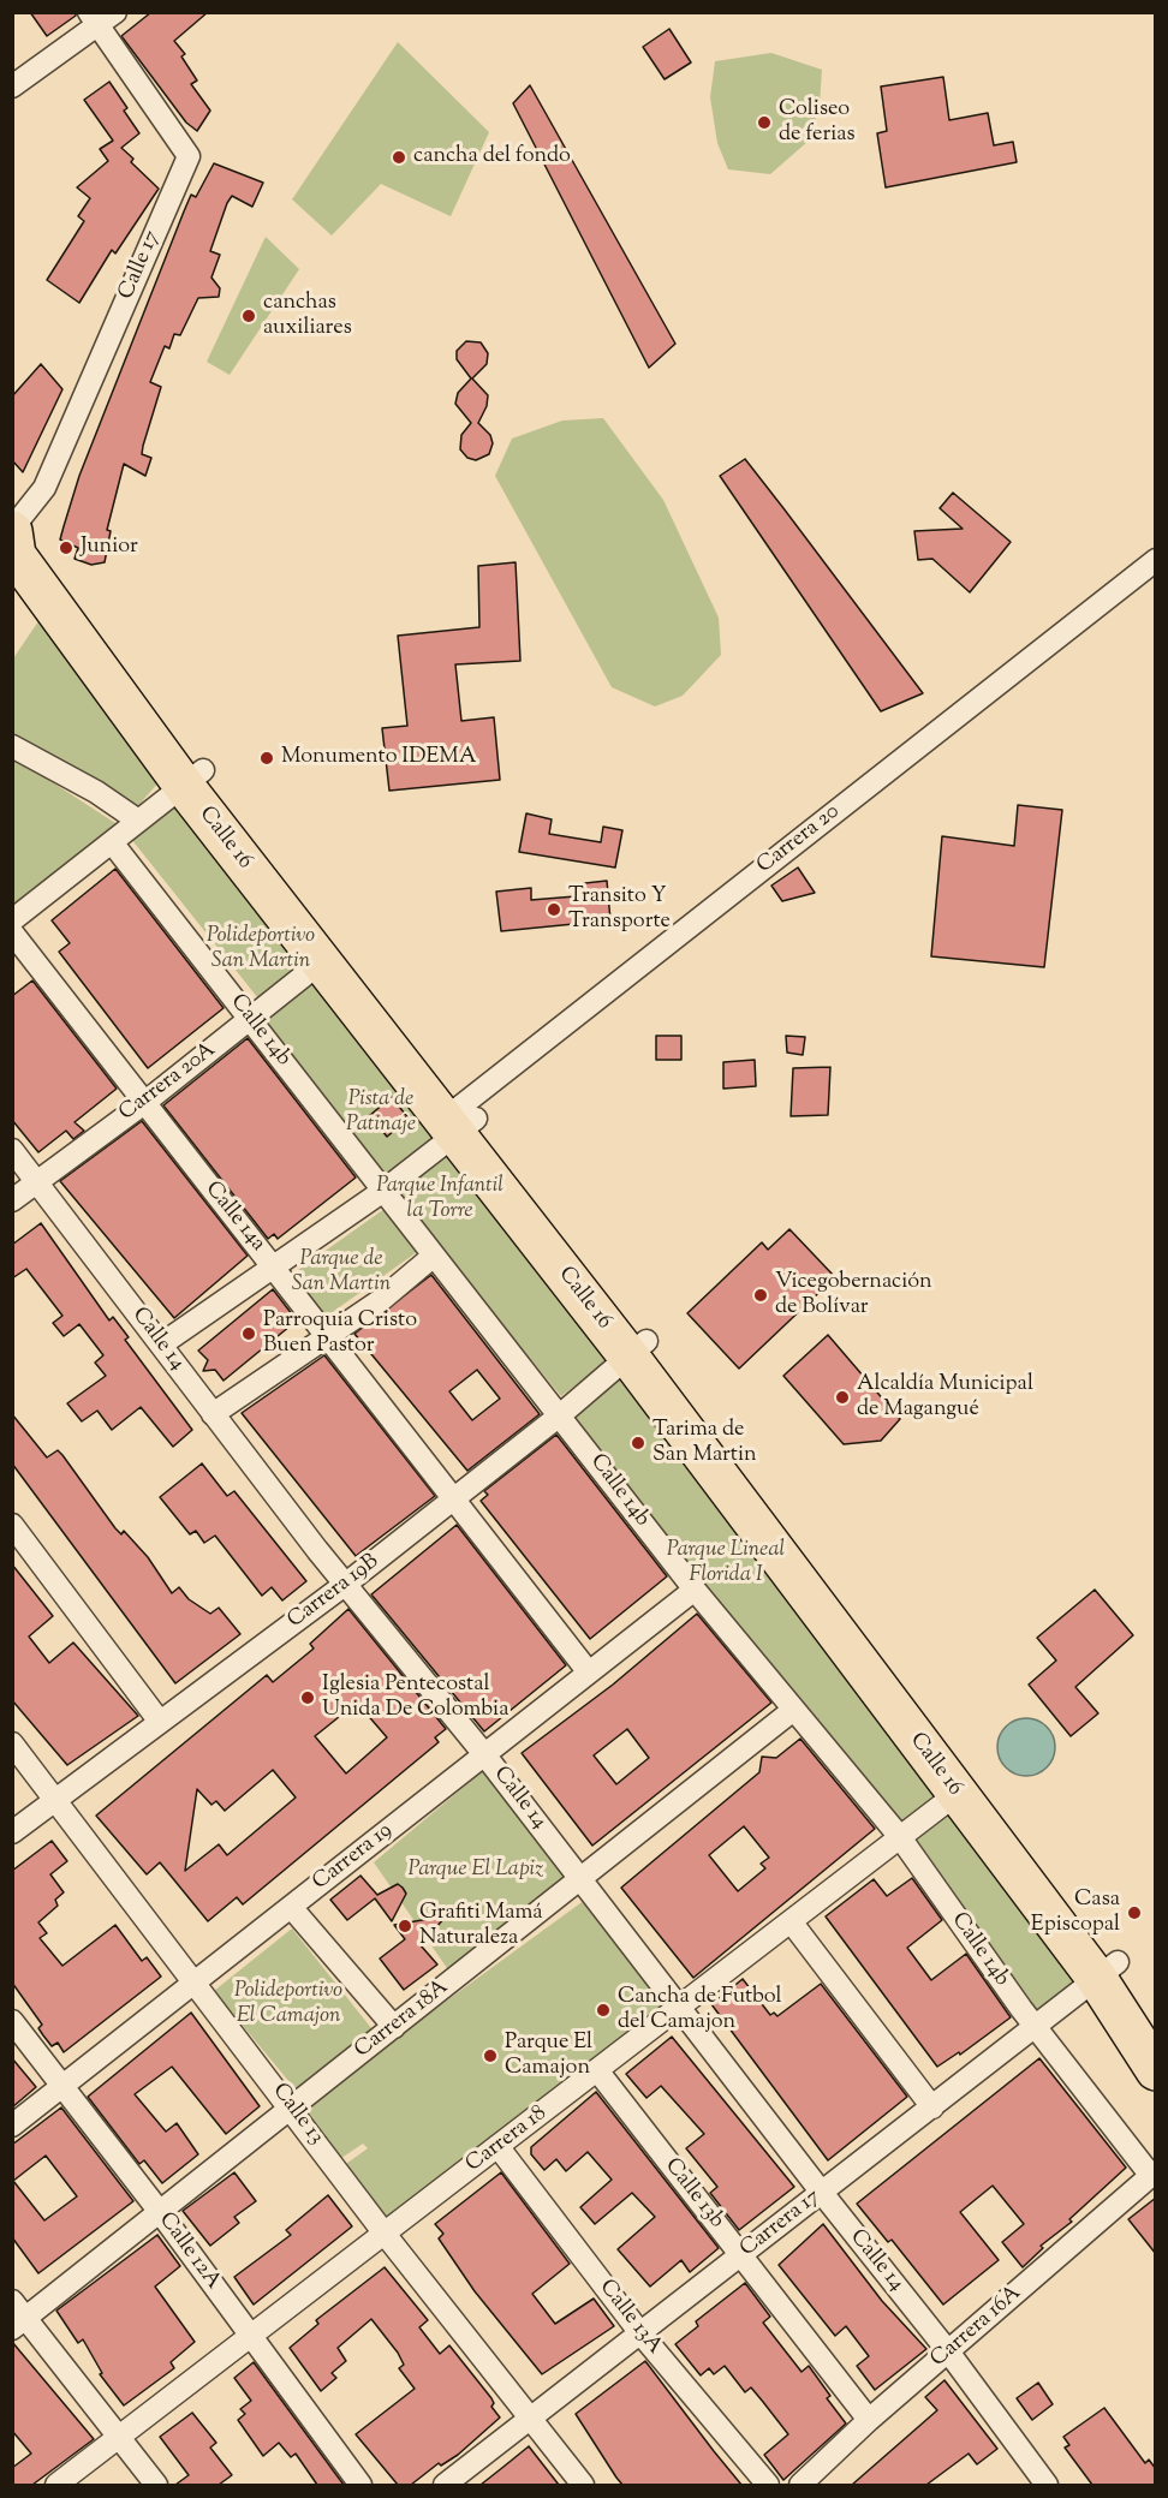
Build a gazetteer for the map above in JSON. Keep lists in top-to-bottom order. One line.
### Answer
{"streets":{"highway":["Calle 16"],"street":["Calle 17","Carrera 20","Calle 14b","Carrera 20A","Calle 14a","Calle 14","Carrera 19B","Carrera 19","Carrera 18A","Calle 13","Carrera 18","Calle 13b","Carrera 17","Calle 12A","Calle 13A","Carrera 16A"]},"crossings":[["Calle 17","Calle 16"],["Calle 16","Carrera 20"],["Calle 16","Carrera 20A"],["Calle 16","Carrera 19B"],["Calle 16","Carrera 18"],["Calle 16","Carrera 17"],["Calle 14b","Carrera 20A"],["Calle 14b","Carrera 19B"],["Calle 14b","Carrera 19"],["Calle 14b","Carrera 18A"],["Calle 14b","Carrera 18"],["Calle 14b","Carrera 17"],["Calle 14b","Carrera 16A"],["Carrera 20A","Calle 14a"],["Carrera 20A","Calle 14"],["Calle 14a","Carrera 19B"],["Calle 14a","Carrera 19"],["Calle 14","Carrera 19B"],["Calle 14","Carrera 19"],["Calle 14","Carrera 18A"],["Calle 14","Carrera 18"],["Calle 14","Carrera 17"],["Calle 14","Carrera 16A"],["Carrera 19B","Calle 13"],["Carrera 19","Calle 13"],["Carrera 19","Calle 12A"],["Carrera 18A","Calle 13"],["Carrera 18A","Calle 12A"],["Calle 13","Carrera 18"],["Calle 13","Carrera 17"],["Carrera 18","Calle 13b"],["Carrera 18","Calle 12A"],["Carrera 18","Calle 13A"],["Calle 13b","Carrera 17"],["Calle 13b","Carrera 16A"],["Carrera 17","Calle 13A"]],"parks":["Polideportivo San Martin","Pista de Patinaje","Parque Infantil la Torre","Parque de San Martin","Parque Lineal Florida I","Parque El Lapiz","Polideportivo El Camajon"],"places":["Coliseo de ferias","cancha del fondo","canchas auxiliares","Junior","Monumento IDEMA","Transito Y Transporte","Vicegobernación de Bolívar","Parroquia Cristo Buen Pastor","Alcaldía Municipal de Magangué","Tarima de San Martin","Iglesia Pentecostal Unida De Colombia","Casa Episcopal","Grafiti Mamá Naturaleza","Cancha de Futbol del Camajon","Parque El Camajon"]}
